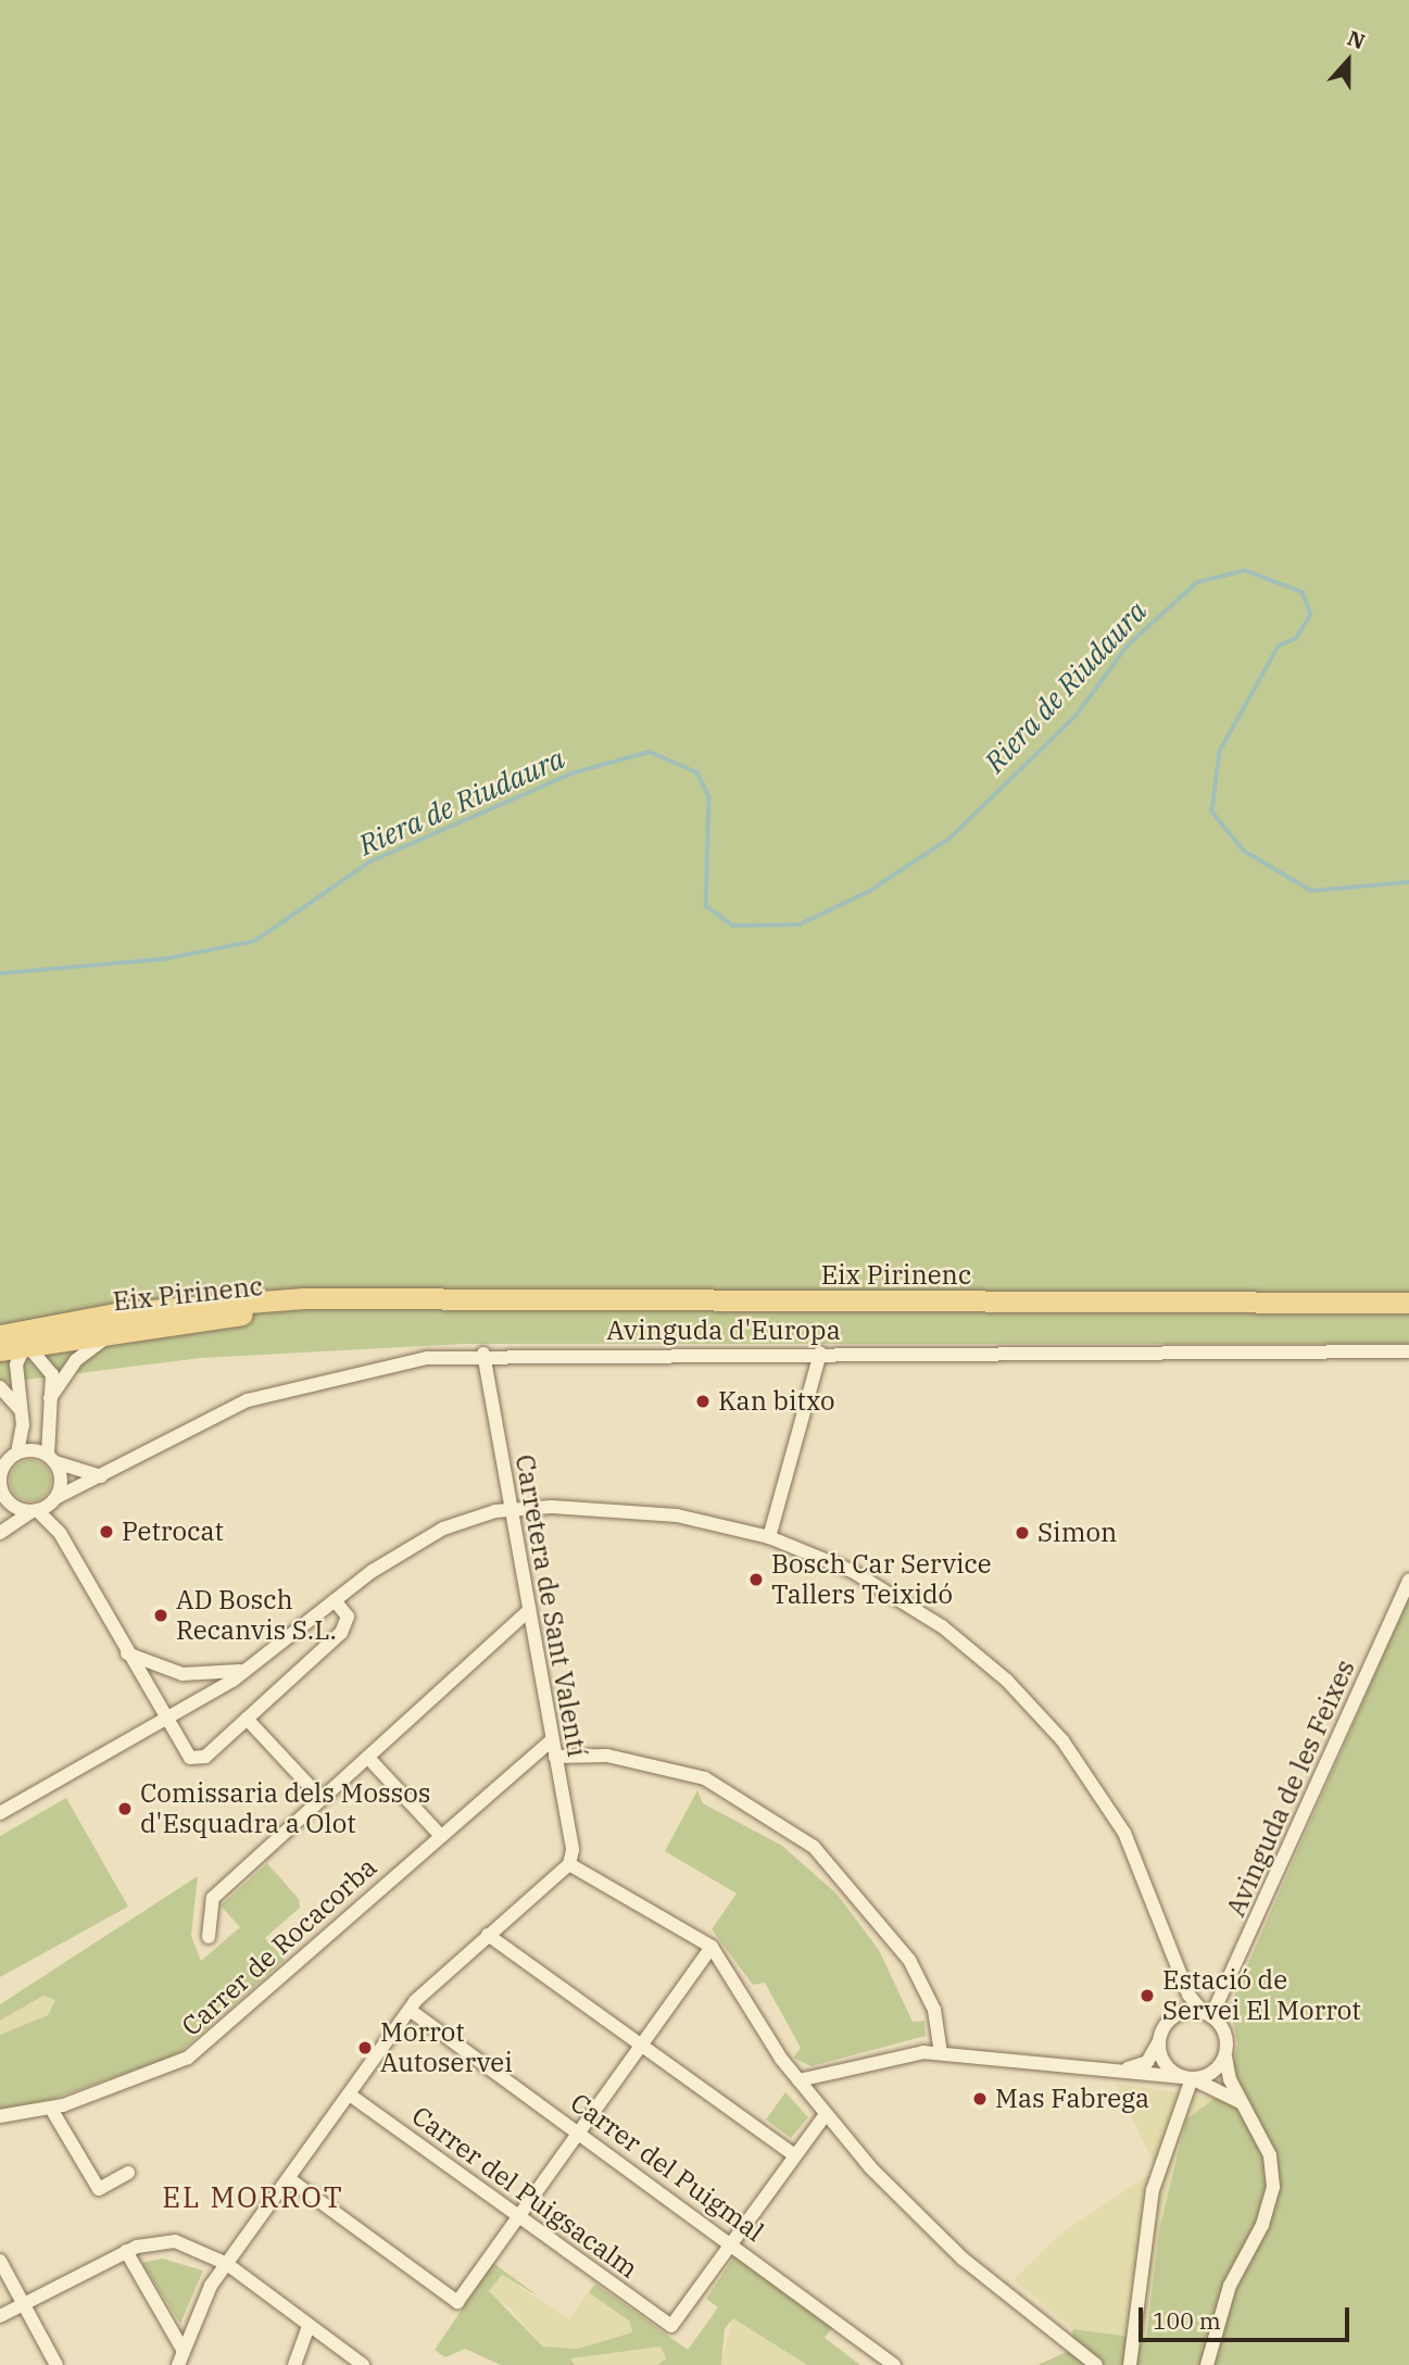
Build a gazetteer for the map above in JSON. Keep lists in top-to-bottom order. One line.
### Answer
{"streets":{"main road":["Eix Pirinenc"],"street":["Avinguda d'Europa","Carretera de Sant Valentí","Avinguda de les Feixes","Carrer de Rocacorba","Carrer del Puigmal","Carrer del Puigsacalm"]},"crossings":[["Avinguda d'Europa","Carretera de Sant Valentí"],["Carretera de Sant Valentí","Carrer de Rocacorba"],["Carrer del Puigmal","Carrer del Puigsacalm"]],"districts":["EL MORROT"],"water":["Riera de Riudaura"],"places":["Kan bitxo","Petrocat","Simon","Bosch Car Service Tallers Teixidó","AD Bosch Recanvis S.L.","Comissaria dels Mossos d'Esquadra a Olot","Estació de Servei El Morrot","Morrot Autoservei","Mas Fabrega"],"scale_bar":"100 m","north":"top"}
